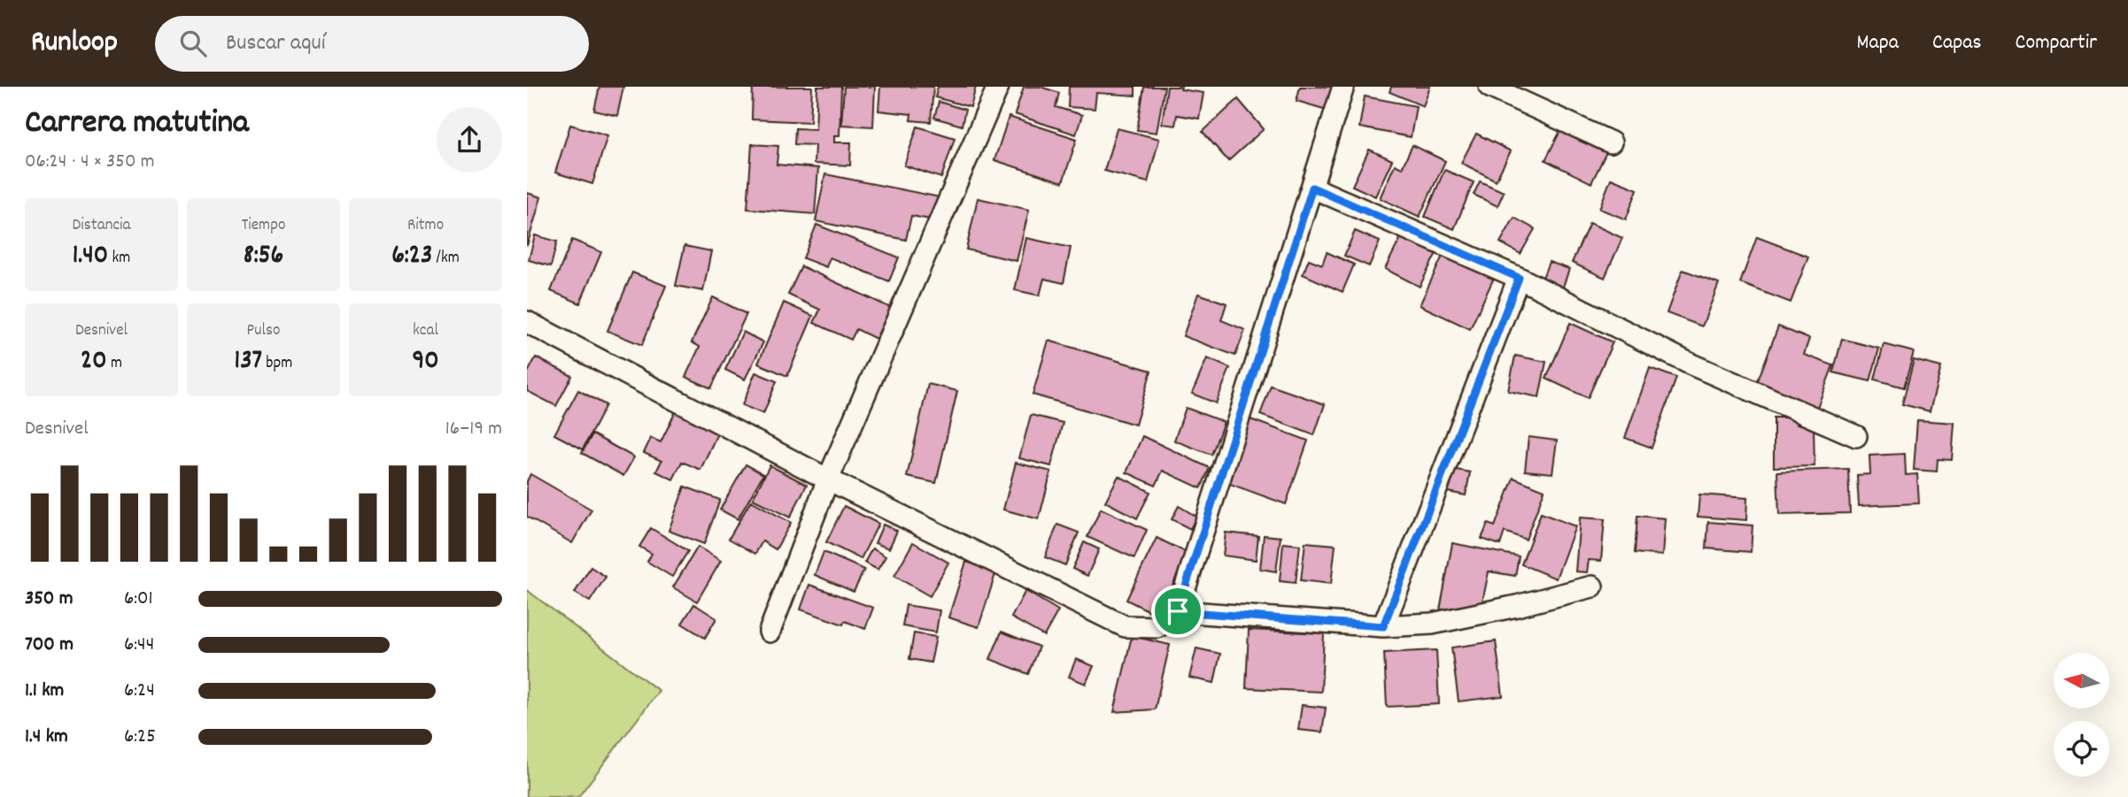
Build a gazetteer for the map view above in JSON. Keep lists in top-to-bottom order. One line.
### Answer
{"north":"left","page":{"header":"Runloop","search":"Buscar aquí","nav":["Mapa","Capas","Compartir"],"heading":["Carrera matutina","06:24 · 4 × 350 m"],"stats":[["Distancia","1.40 km"],["Tiempo","8:56"],["Ritmo","6:23 /km"],["Desnivel","20 m"],["Pulso","137 bpm"],["kcal","90"]],"chart":["Desnivel","16–19 m"],"list":[{"name":"350 m","note":"6:01"},{"name":"700 m","note":"6:44"},{"name":"1.1 km","note":"6:24"},{"name":"1.4 km","note":"6:25"}]}}
